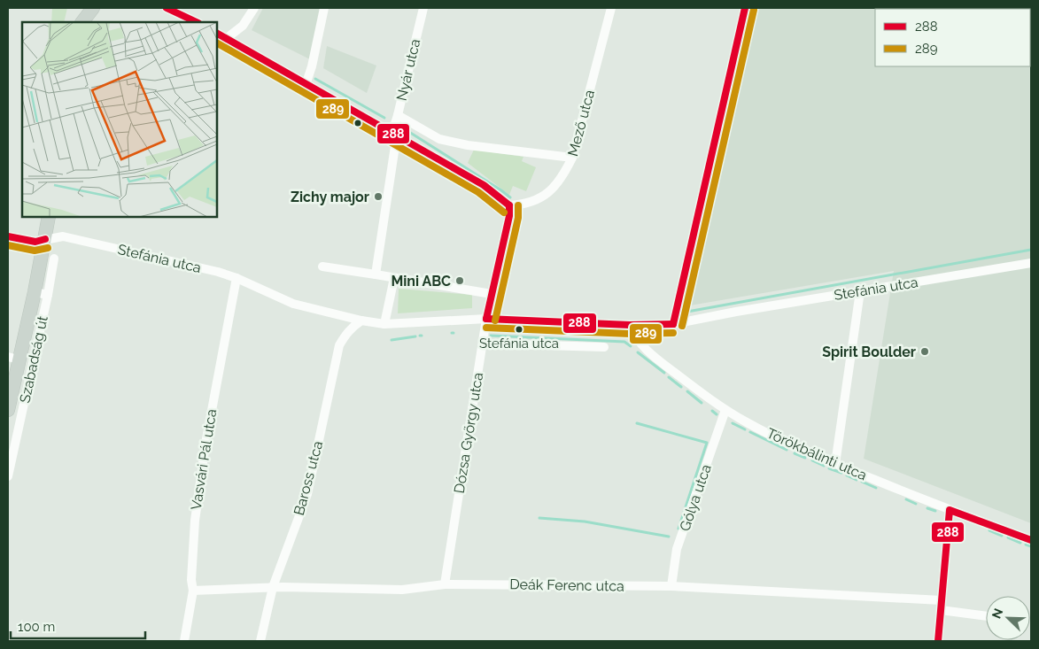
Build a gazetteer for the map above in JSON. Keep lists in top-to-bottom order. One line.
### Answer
{"streets":{"main road":["Szabadság út"],"street":["Nyár utca","Mező utca","Stefánia utca","Dózsa György utca","Törökbálinti utca","Vasvári Pál utca","Baross utca","Gólya utca","Deák Ferenc utca"]},"crossings":[["Mező utca","Dózsa György utca"],["Stefánia utca","Szabadság út"],["Stefánia utca","Dózsa György utca"],["Stefánia utca","Törökbálinti utca"],["Stefánia utca","Vasvári Pál utca"],["Stefánia utca","Baross utca"],["Dózsa György utca","Deák Ferenc utca"],["Törökbálinti utca","Gólya utca"],["Vasvári Pál utca","Deák Ferenc utca"],["Baross utca","Deák Ferenc utca"],["Gólya utca","Deák Ferenc utca"]],"places":["Zichy major","Mini ABC","Stefánia utca","Spirit Boulder"],"lines":["transit line 288","transit line 289"],"legend":["288","289"],"scale_bar":"100 m","north":"top left"}
